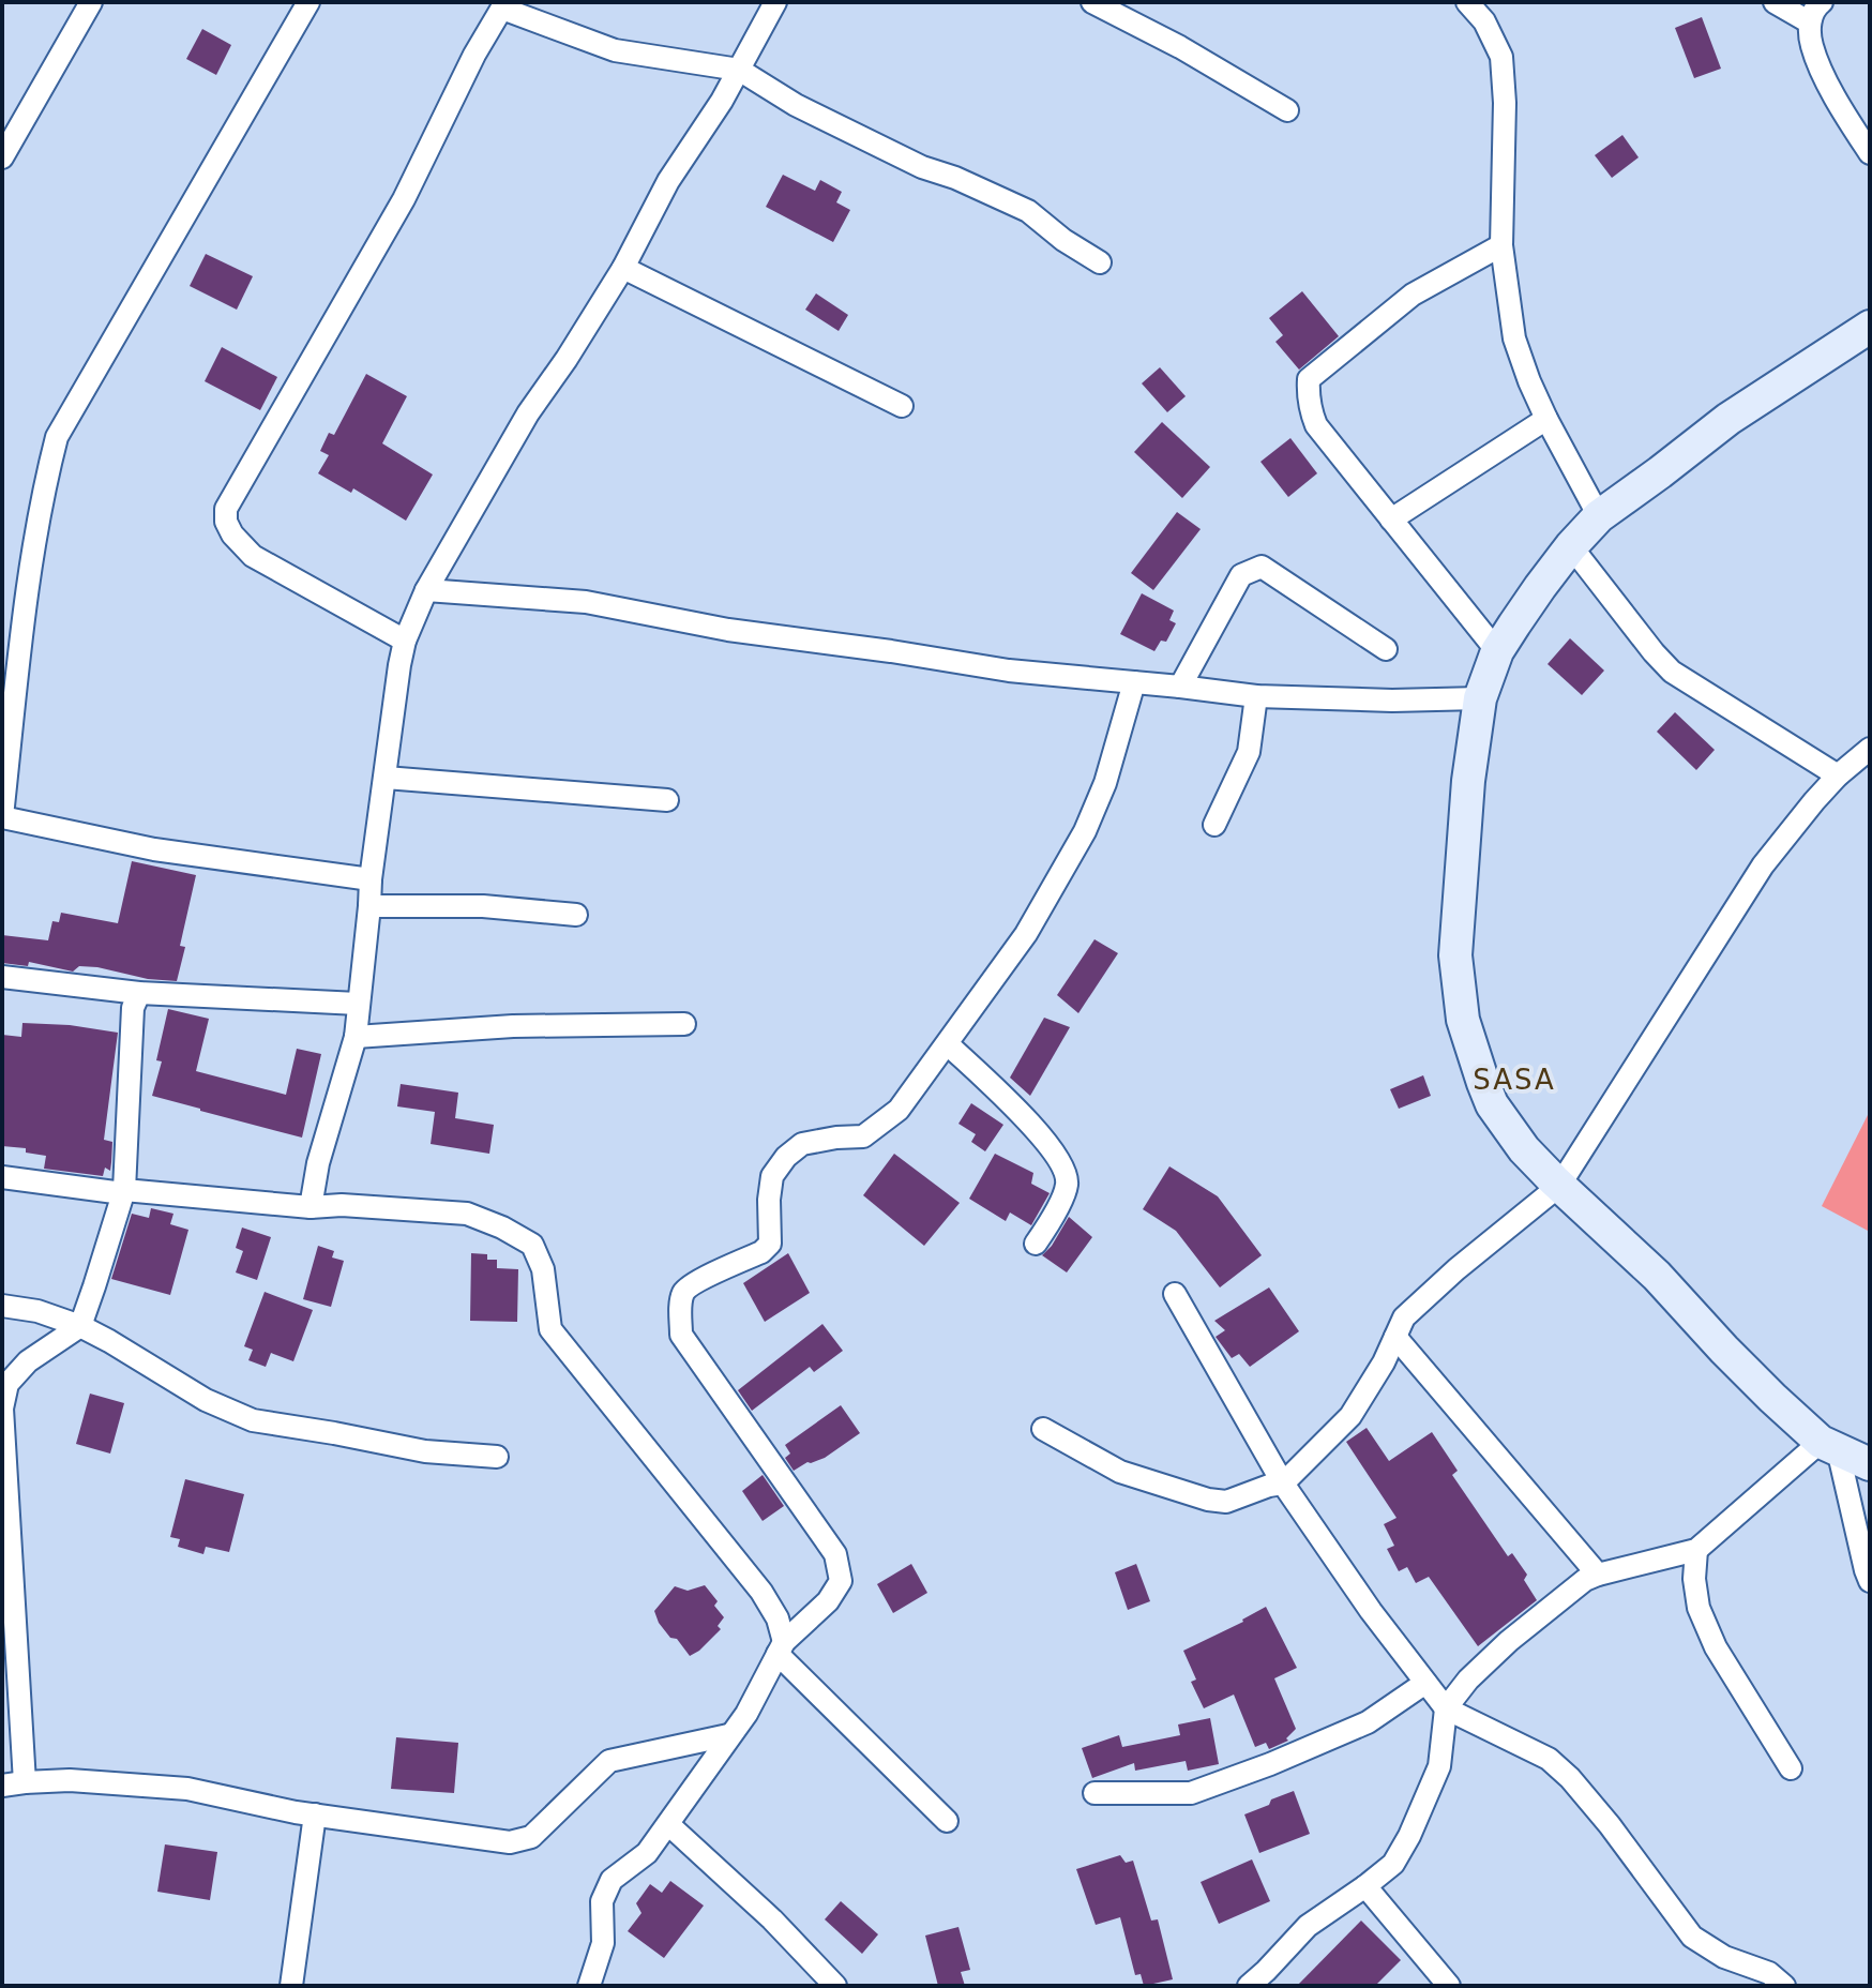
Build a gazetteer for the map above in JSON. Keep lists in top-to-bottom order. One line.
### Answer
{"districts":["SASA"]}
